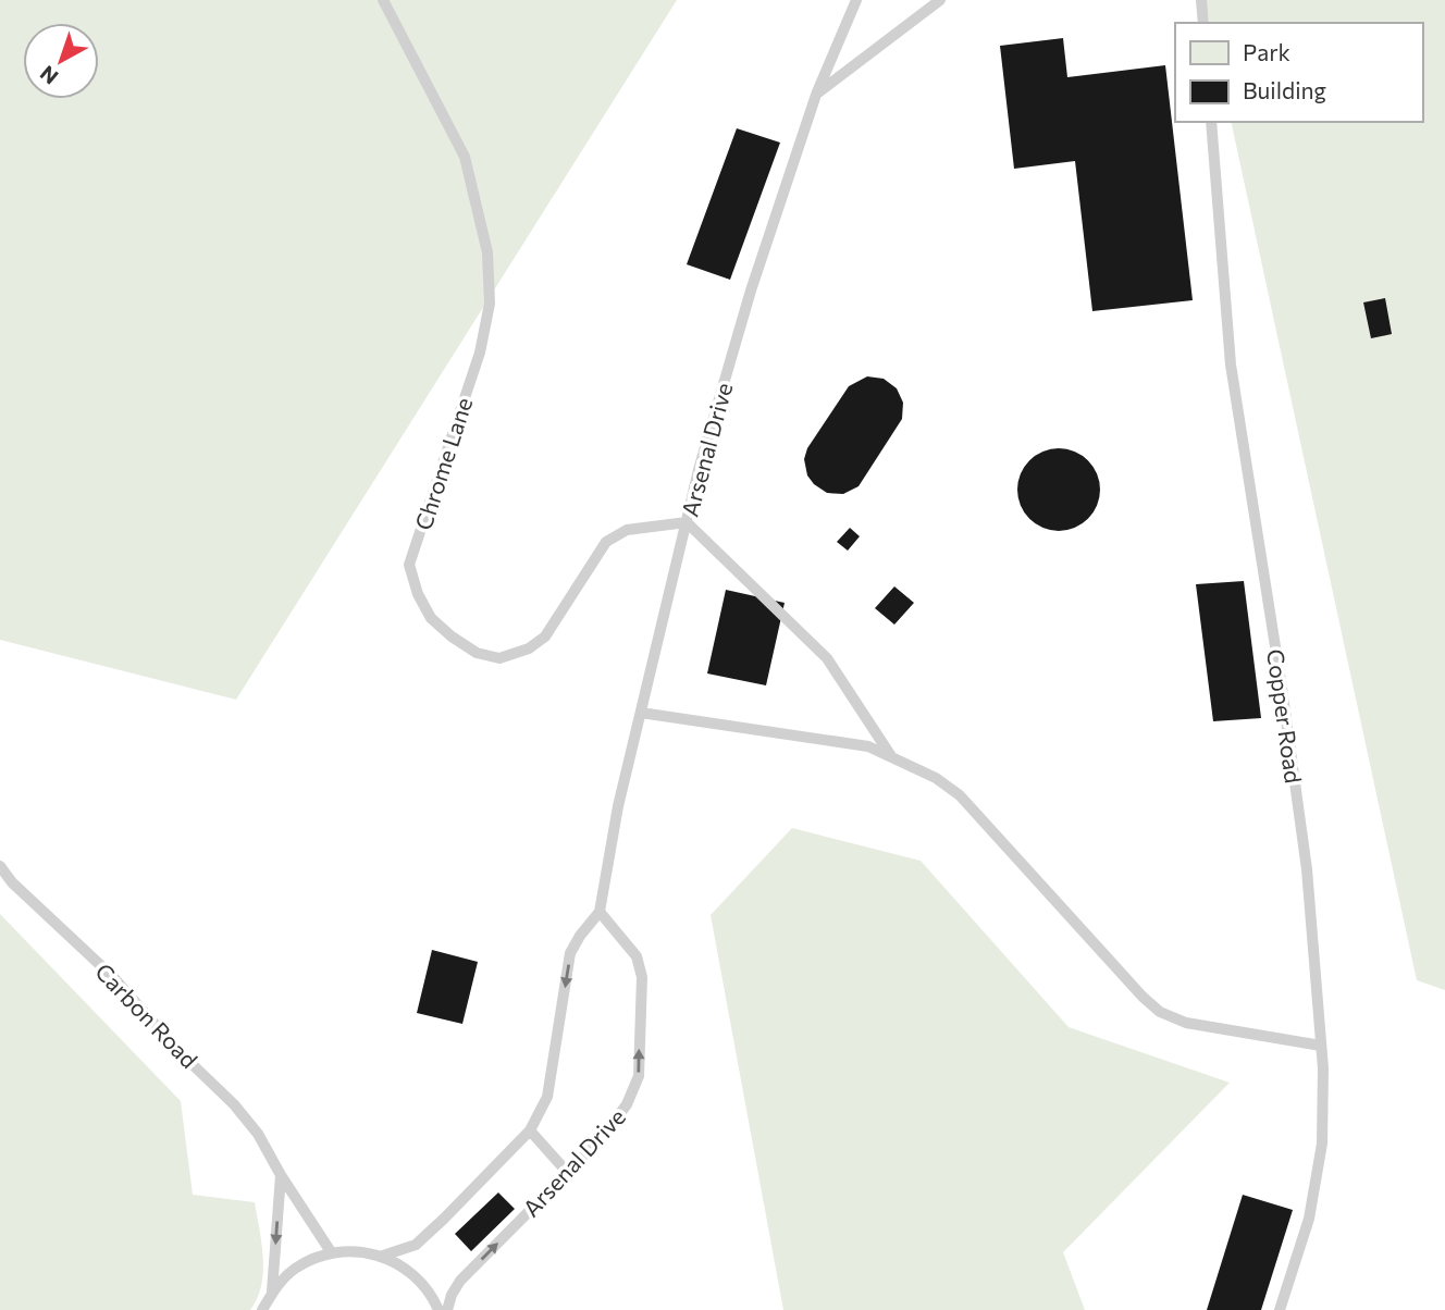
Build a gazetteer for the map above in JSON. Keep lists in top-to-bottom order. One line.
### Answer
{"streets":{"lane":["Arsenal Drive","Chrome Lane","Copper Road","Carbon Road"]},"crossings":[["Arsenal Drive","Chrome Lane"]],"legend":["Park","Building"],"north":"bottom left"}
